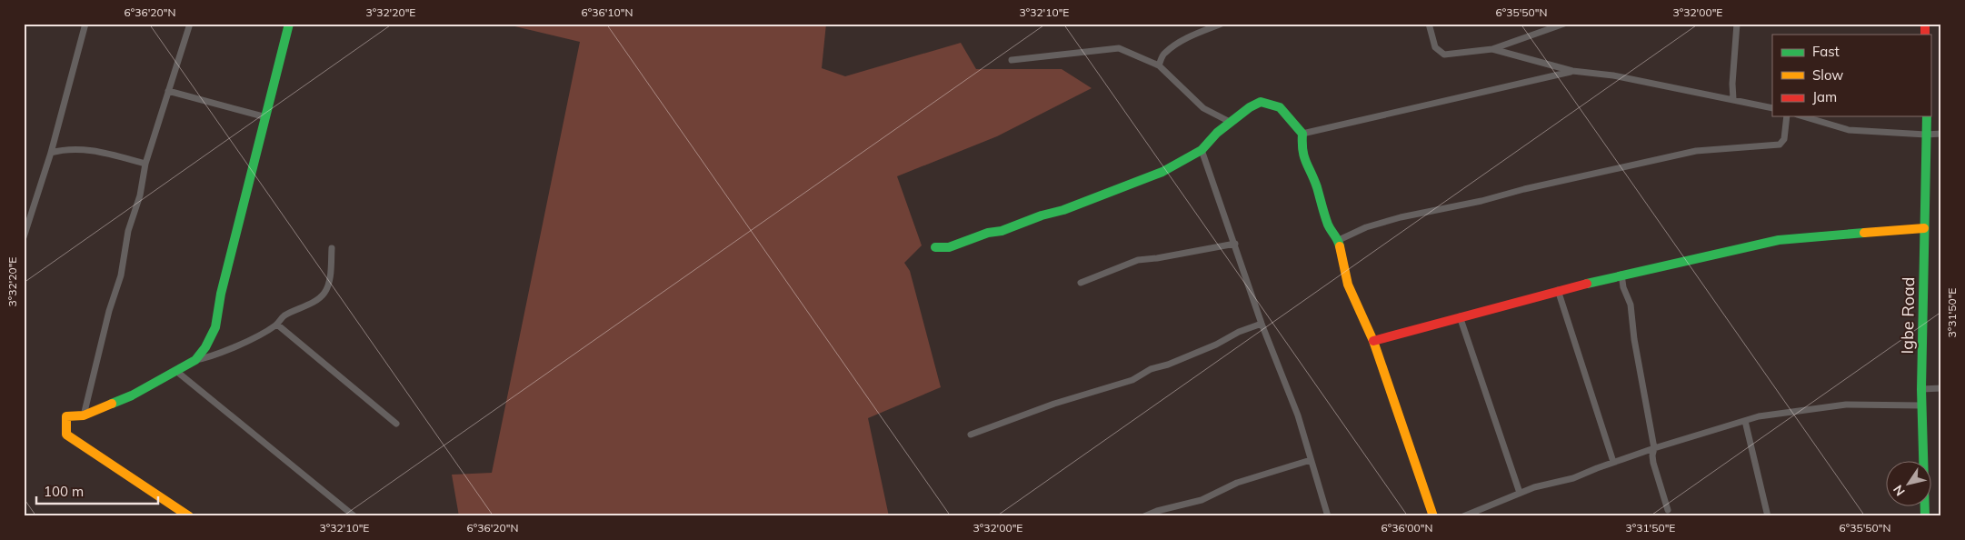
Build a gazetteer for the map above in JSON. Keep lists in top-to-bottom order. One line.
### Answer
{"streets":{"street":["Igbe Road"]},"legend":["Fast","Slow","Jam"],"scale_bar":"100 m","north":"bottom left","coordinates":["6°36'20\"N","3°32'20\"E","6°36'10\"N","3°32'10\"E","6°35'50\"N","3°32'00\"E","3°31'50\"E","6°36'00\"N"]}
